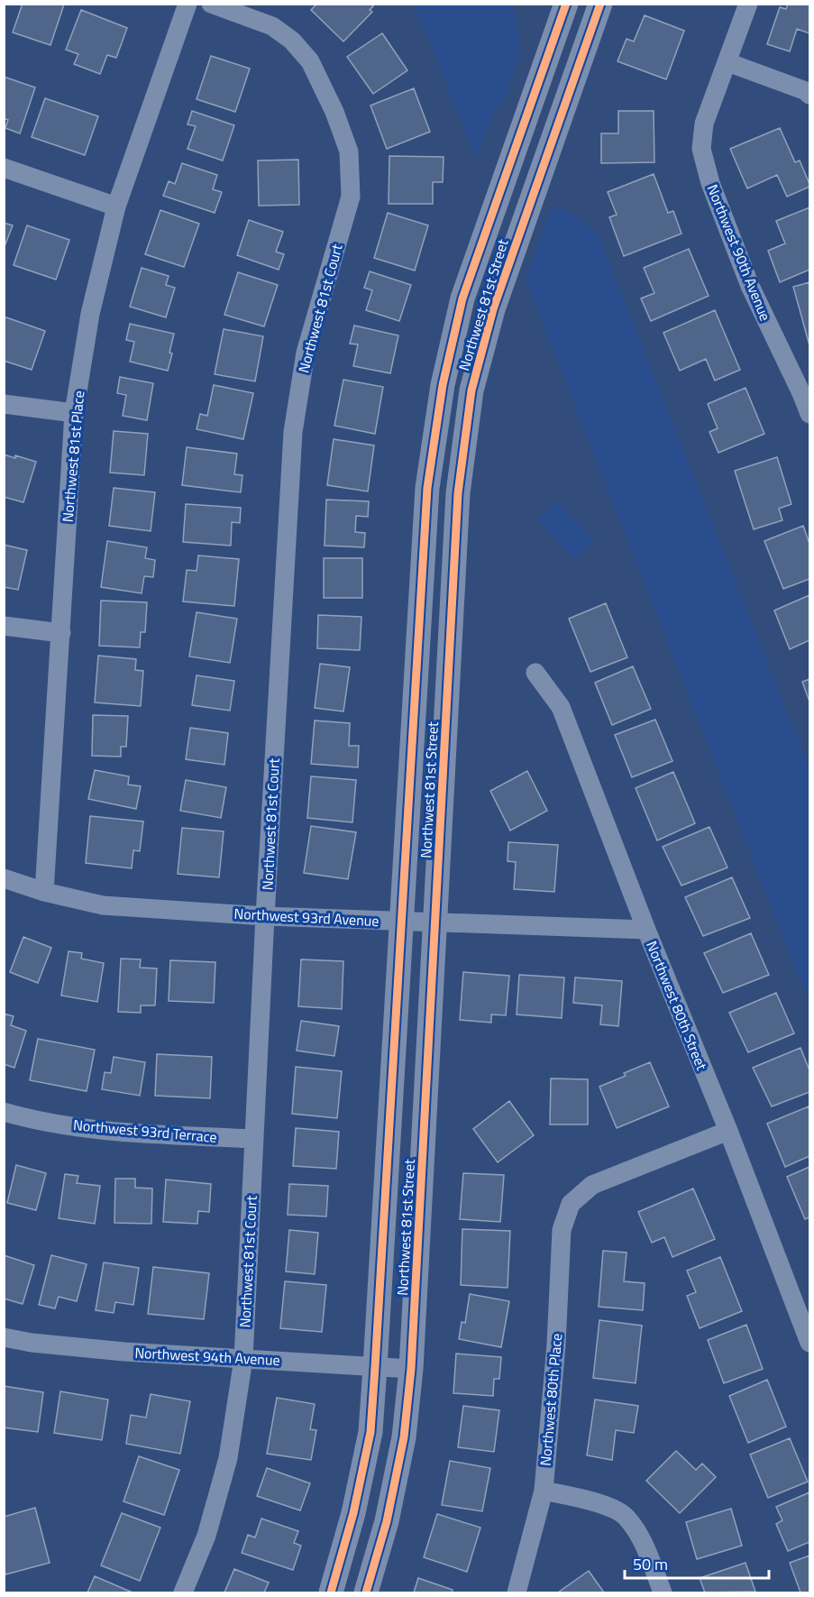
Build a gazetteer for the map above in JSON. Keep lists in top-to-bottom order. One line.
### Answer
{"streets":{"street":["Northwest 90th Avenue","Northwest 81st Street","Northwest 81st Court","Northwest 81st Place","Northwest 93rd Avenue","Northwest 80th Street","Northwest 93rd Terrace","Northwest 94th Avenue","Northwest 80th Place"]},"crossings":[["Northwest 81st Street","Northwest 93rd Avenue"],["Northwest 81st Street","Northwest 94th Avenue"],["Northwest 81st Court","Northwest 93rd Avenue"],["Northwest 81st Court","Northwest 93rd Terrace"],["Northwest 81st Court","Northwest 94th Avenue"],["Northwest 81st Place","Northwest 93rd Avenue"],["Northwest 93rd Avenue","Northwest 80th Street"],["Northwest 80th Street","Northwest 80th Place"]],"scale_bar":"50 m"}
